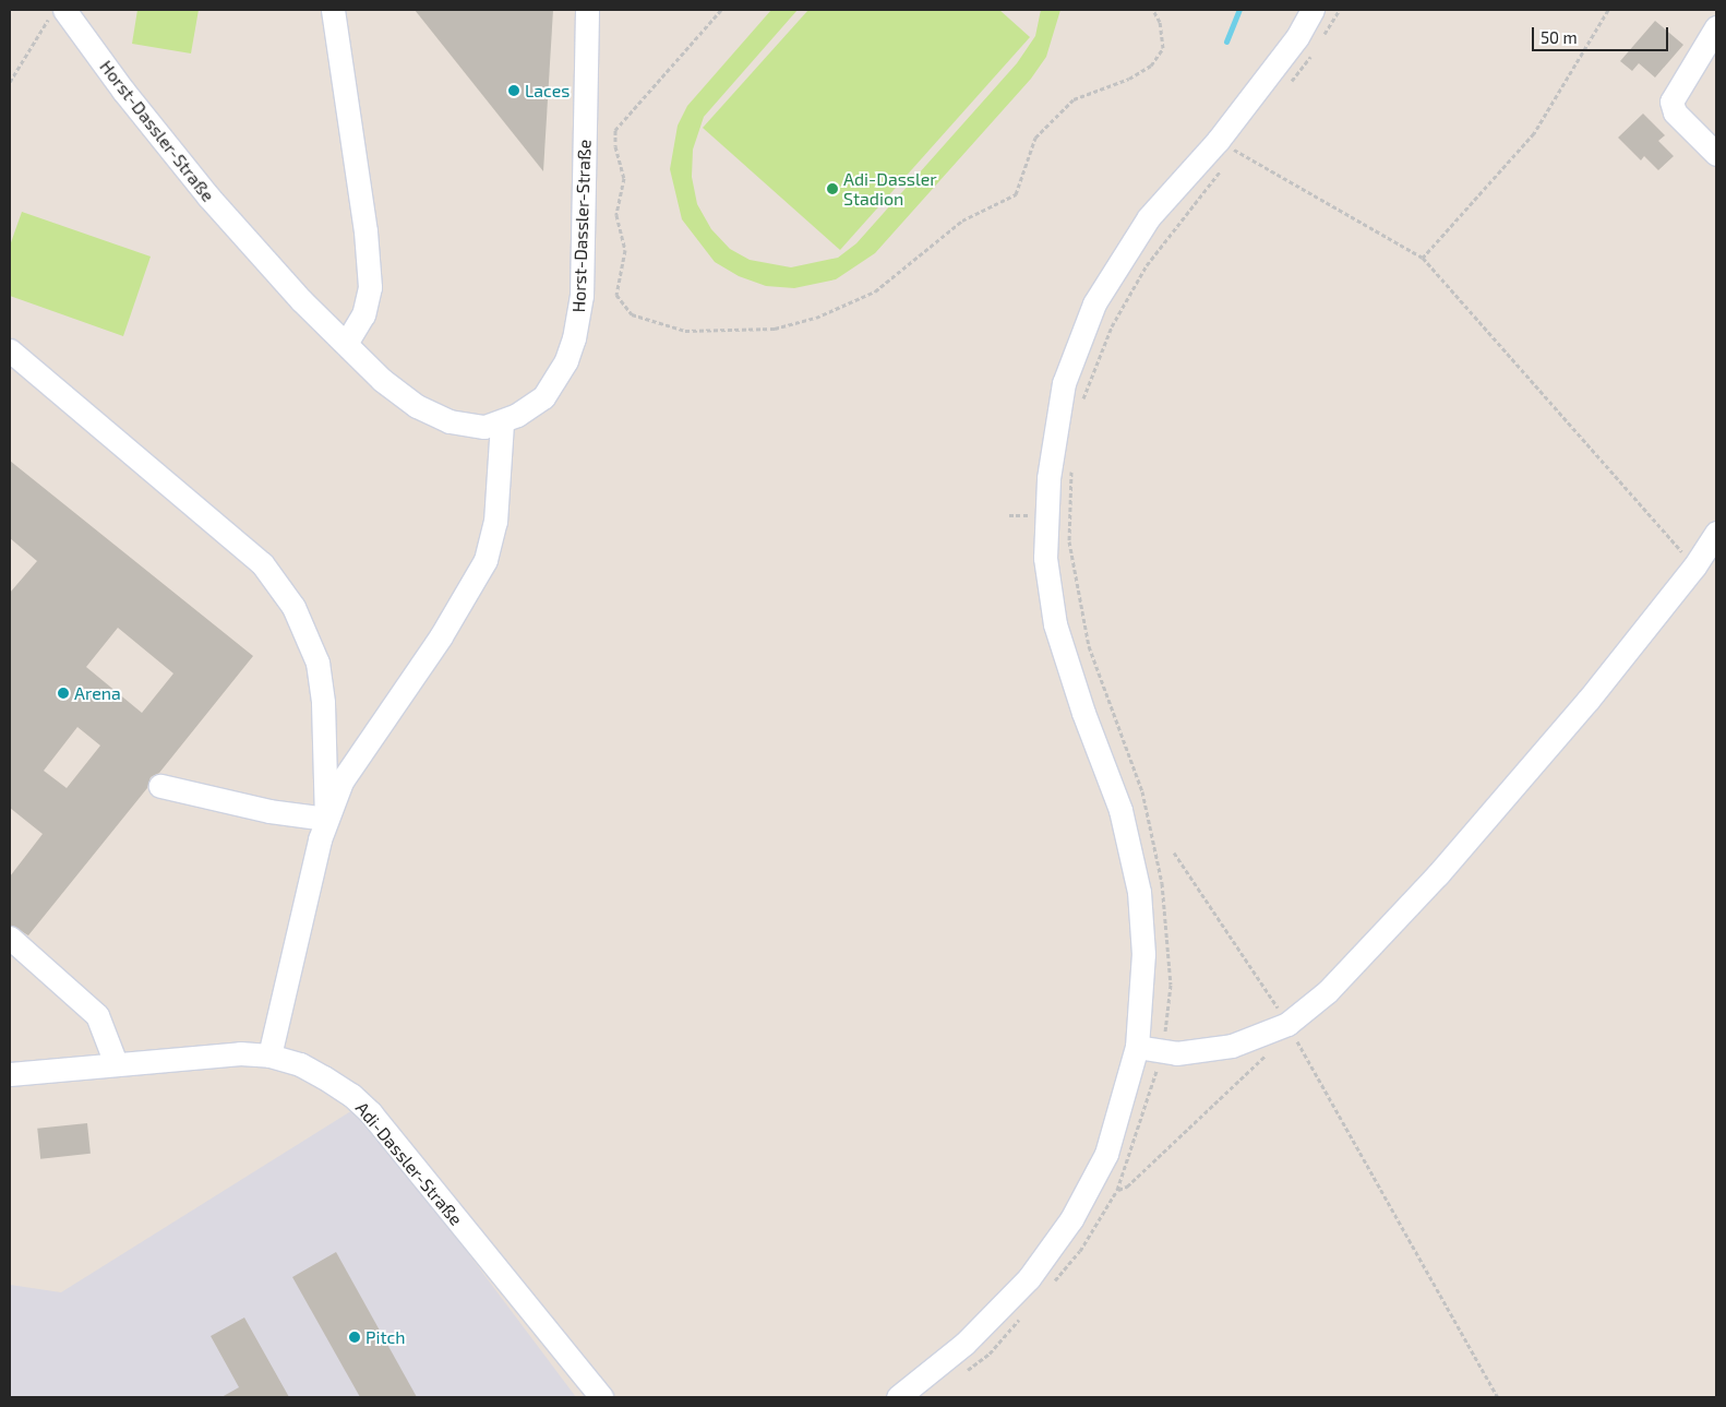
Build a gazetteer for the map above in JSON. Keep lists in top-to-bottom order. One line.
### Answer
{"streets":{"street":["Horst-Dassler-Straße","Adi-Dassler-Straße"]},"places":["Laces","Adi-Dassler Stadion","Arena","Pitch"],"scale_bar":"50 m"}
